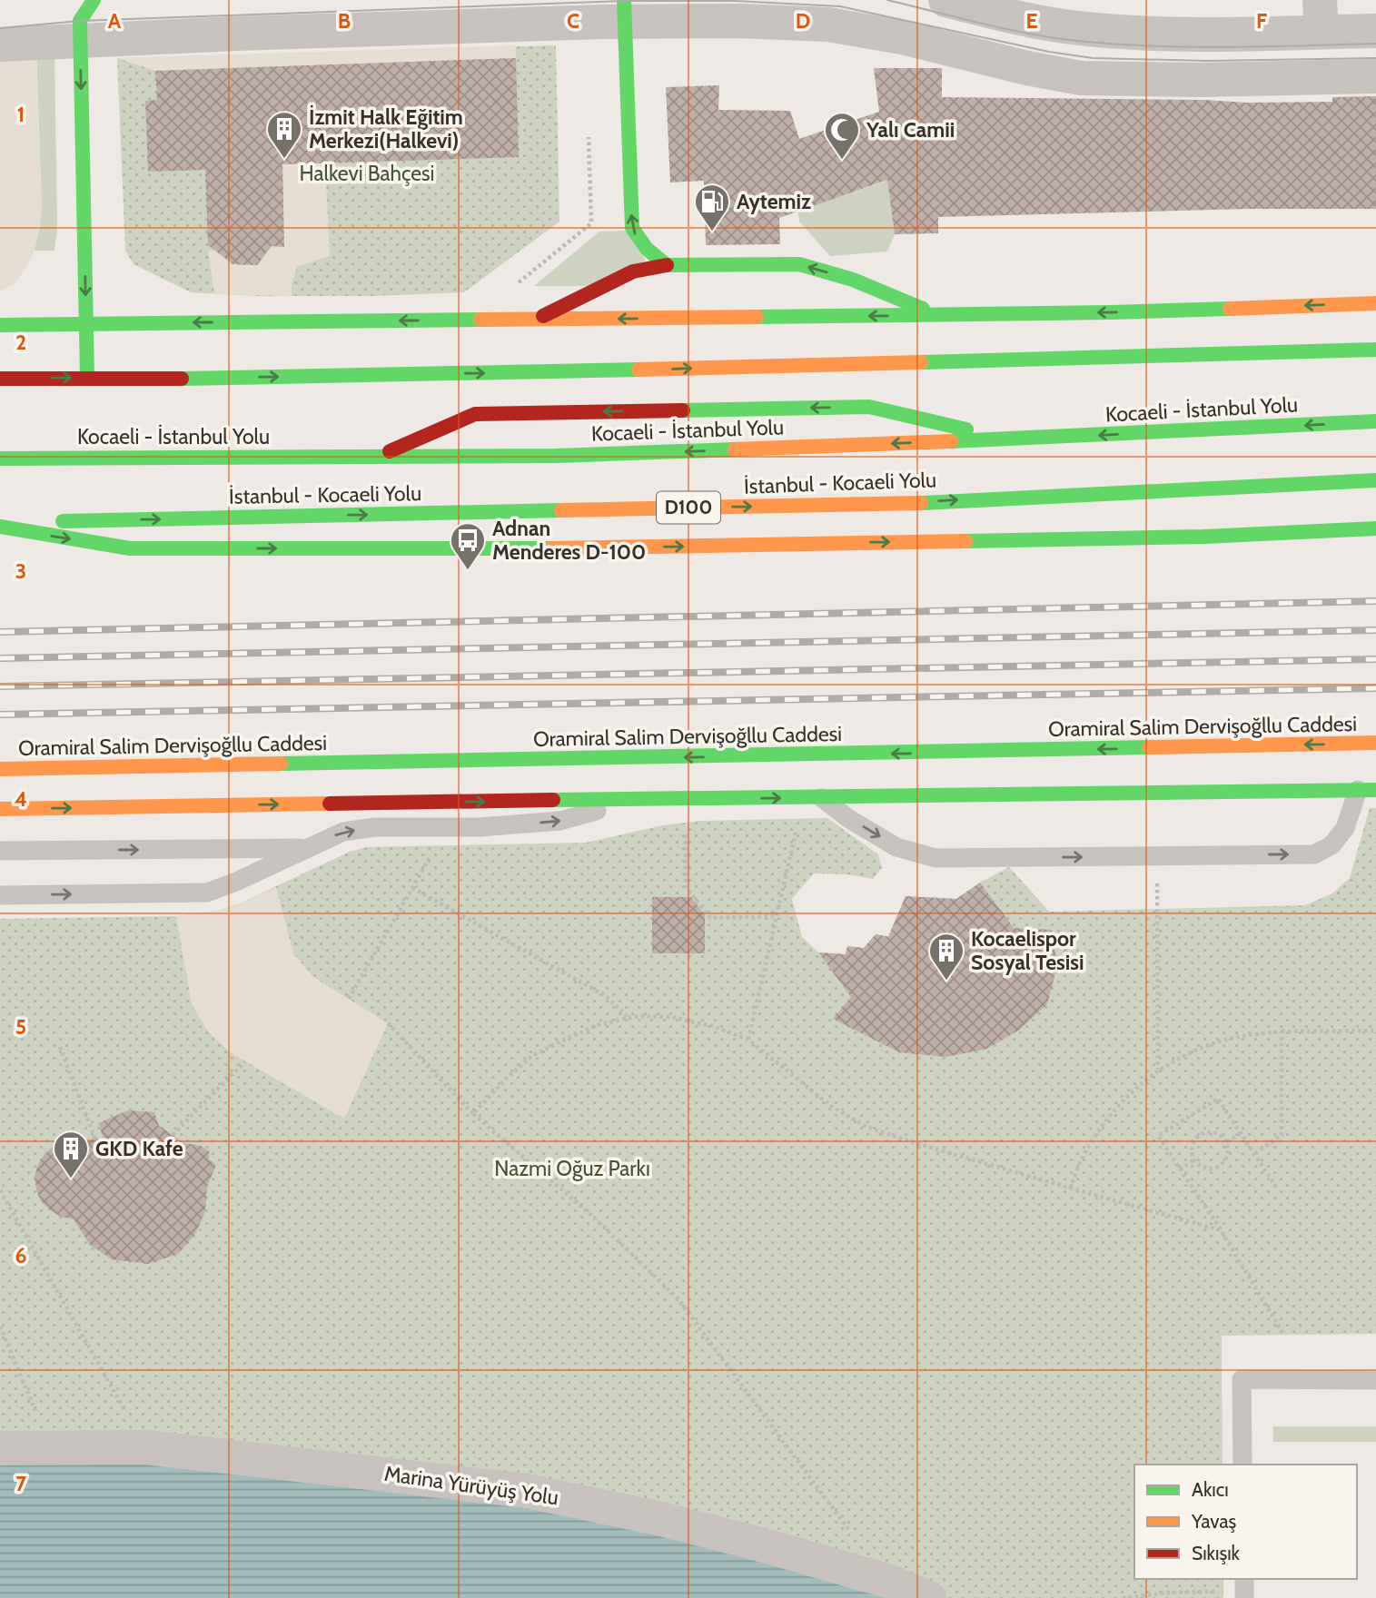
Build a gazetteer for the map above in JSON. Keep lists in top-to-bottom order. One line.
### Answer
{"streets":{"main road":["Kocaeli - İstanbul Yolu","İstanbul - Kocaeli Yolu","D100","Oramiral Salim Dervişoğllu Caddesi"],"street":["Marina Yürüyüş Yolu"]},"parks":["Halkevi Bahçesi","Nazmi Oğuz Parkı"],"places":{"building":["İzmit Halk Eğitim Merkezi(Halkevi)","Kocaelispor Sosyal Tesisi","GKD Kafe"],"mosque":["Yalı Camii"],"fuel station":["Aytemiz"],"bus stop":["Adnan Menderes D-100"]},"legend":["Akıcı","Yavaş","Sıkışık"],"grid":{"columns":["A","B","C","D","E","F"],"rows":["1","2","3","4","5","6","7"]}}
